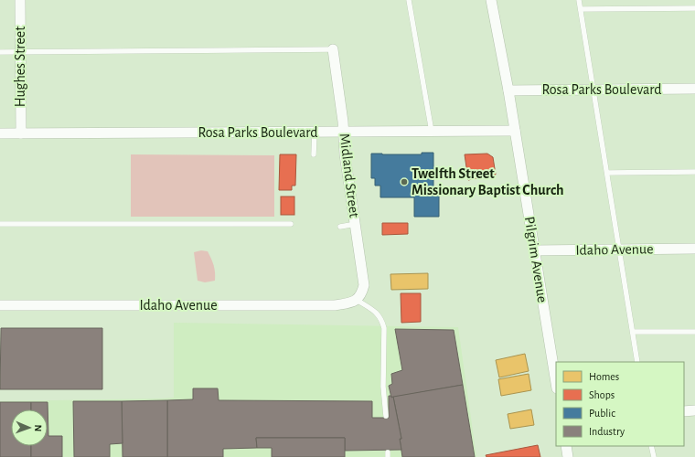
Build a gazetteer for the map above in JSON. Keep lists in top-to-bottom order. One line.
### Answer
{"streets":{"street":["Hughes Street","Rosa Parks Boulevard","Midland Street","Idaho Avenue","Pilgrim Avenue"]},"crossings":[["Hughes Street","Rosa Parks Boulevard"],["Rosa Parks Boulevard","Midland Street"],["Rosa Parks Boulevard","Pilgrim Avenue"],["Midland Street","Idaho Avenue"],["Idaho Avenue","Pilgrim Avenue"]],"places":["Twelfth Street Missionary Baptist Church"],"legend":["Homes","Shops","Public","Industry"],"north":"right"}
